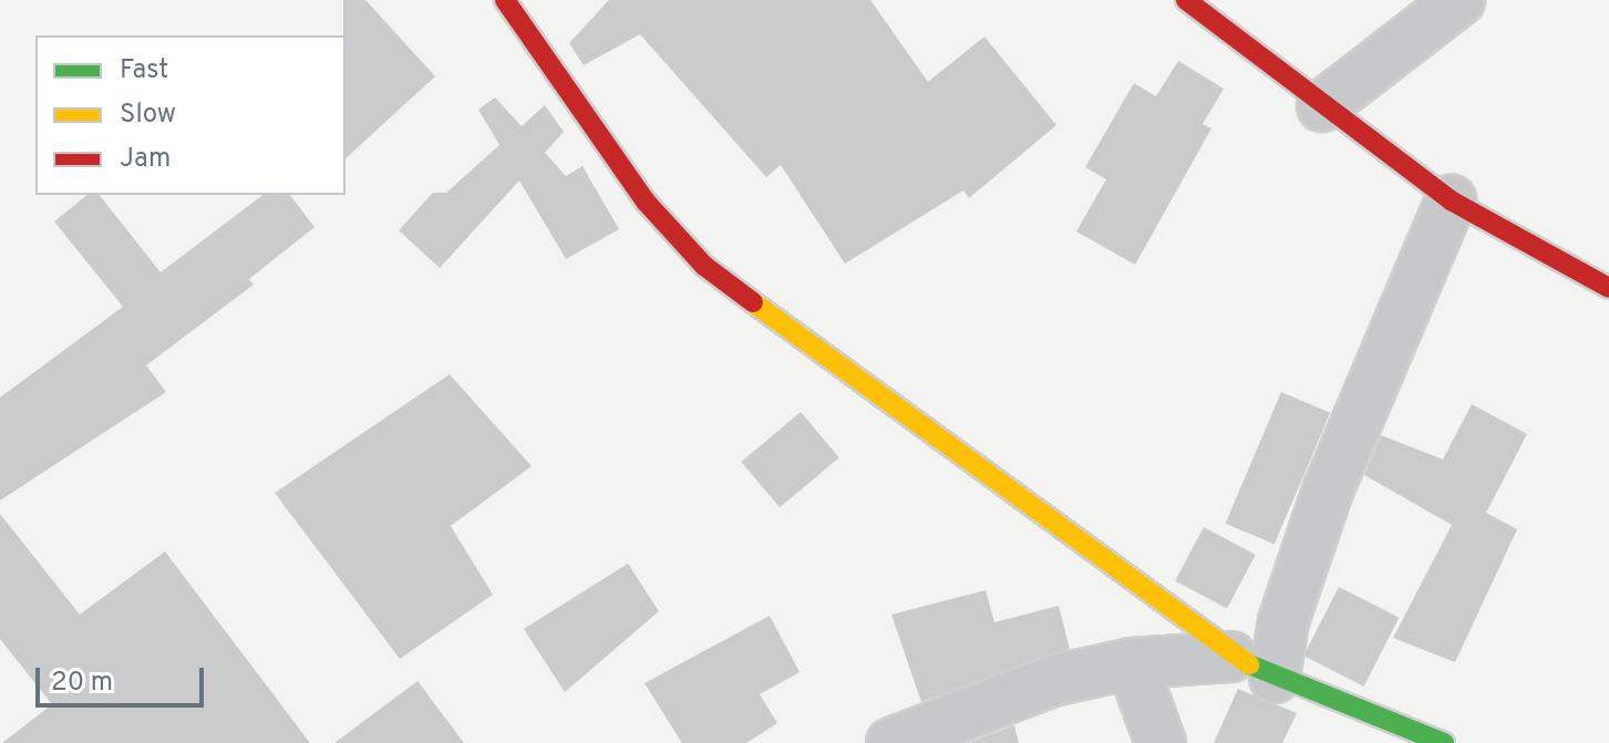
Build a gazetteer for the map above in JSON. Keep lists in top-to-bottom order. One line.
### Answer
{"legend":["Fast","Slow","Jam"],"scale_bar":"20 m"}
